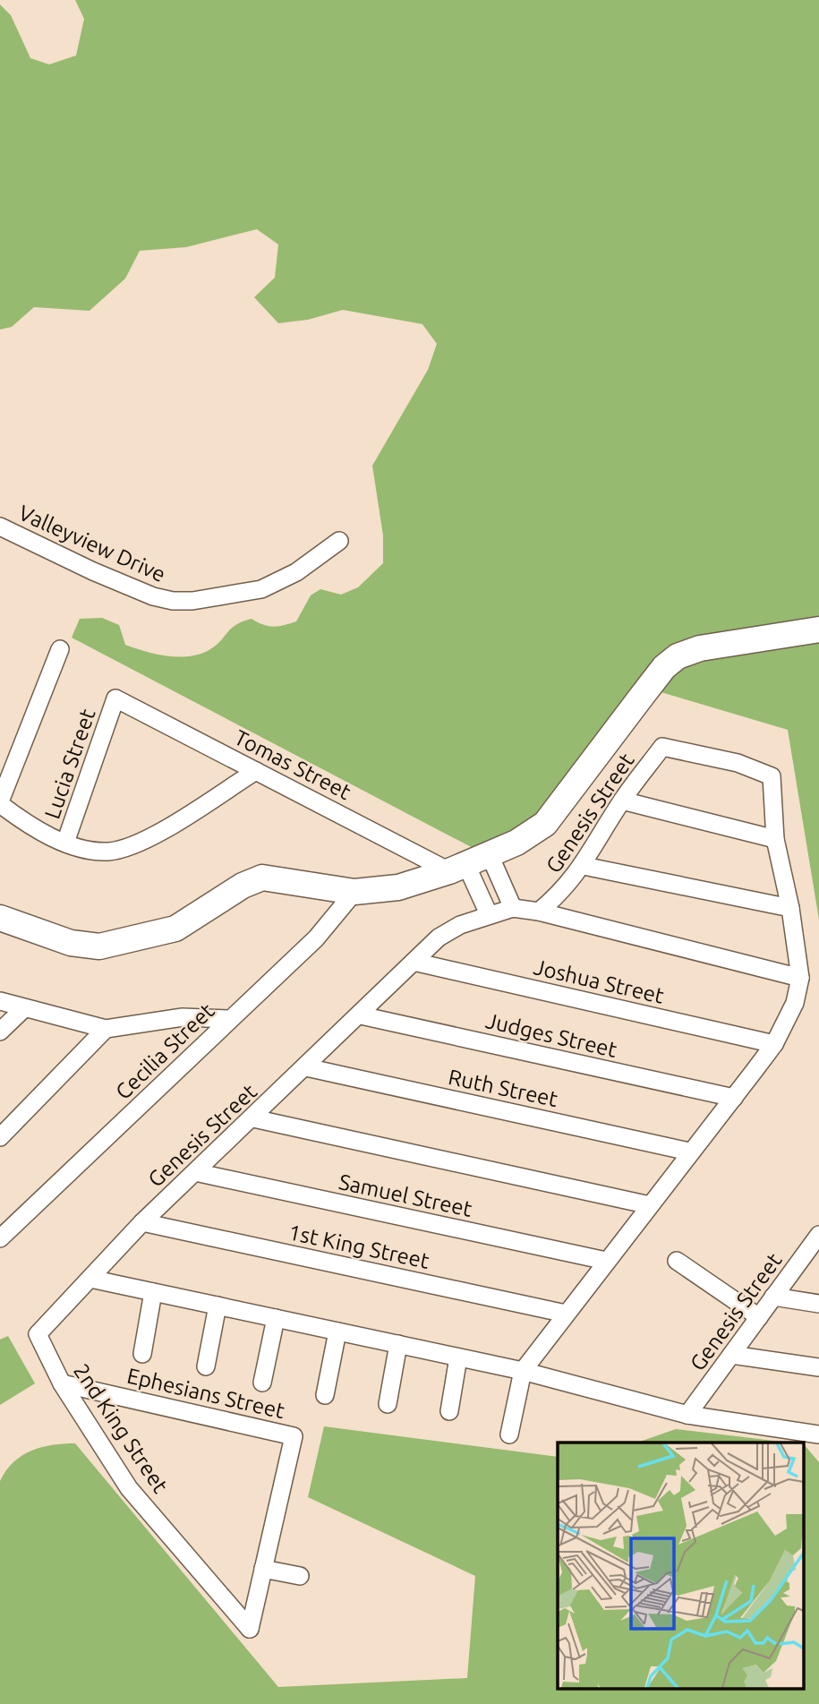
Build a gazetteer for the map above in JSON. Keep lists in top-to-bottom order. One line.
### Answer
{"streets":{"street":["Valleyview Drive","Lucia Street","Tomas Street","Genesis Street","Joshua Street","Judges Street","Cecilia Street","Ruth Street","Samuel Street","1st King Street","Ephesians Street","2nd King Street"]},"crossings":[["Lucia Street","Tomas Street"],["Genesis Street","Joshua Street"],["Genesis Street","Judges Street"],["Genesis Street","Ruth Street"],["Genesis Street","Samuel Street"],["Genesis Street","1st King Street"],["Genesis Street","2nd King Street"],["Ephesians Street","2nd King Street"]]}
